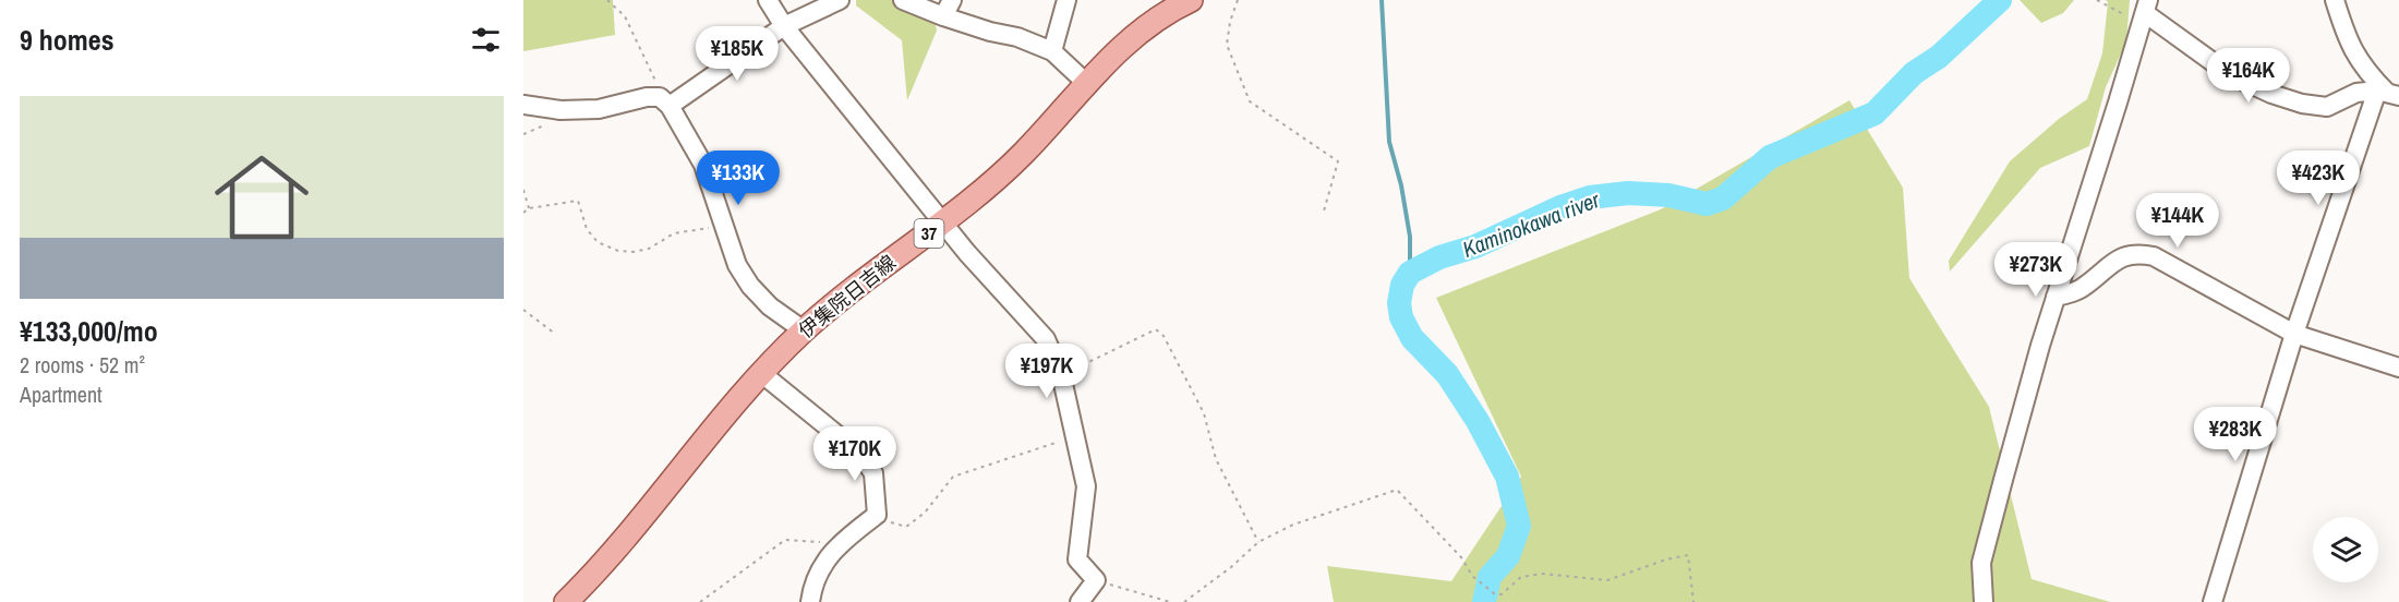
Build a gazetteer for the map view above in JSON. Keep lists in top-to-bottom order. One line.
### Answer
{"streets":{"main road":["37","伊集院日吉線"]},"water":["Kaminokawa river"],"page":{"heading":"9 homes","price":["¥185K","¥164K","¥133K","¥423K","¥144K","¥273K","¥197K","¥283K","¥170K"],"list":[{"name":"¥133,000/mo","note":"2 rooms · 52 m² · Apartment"}]}}
